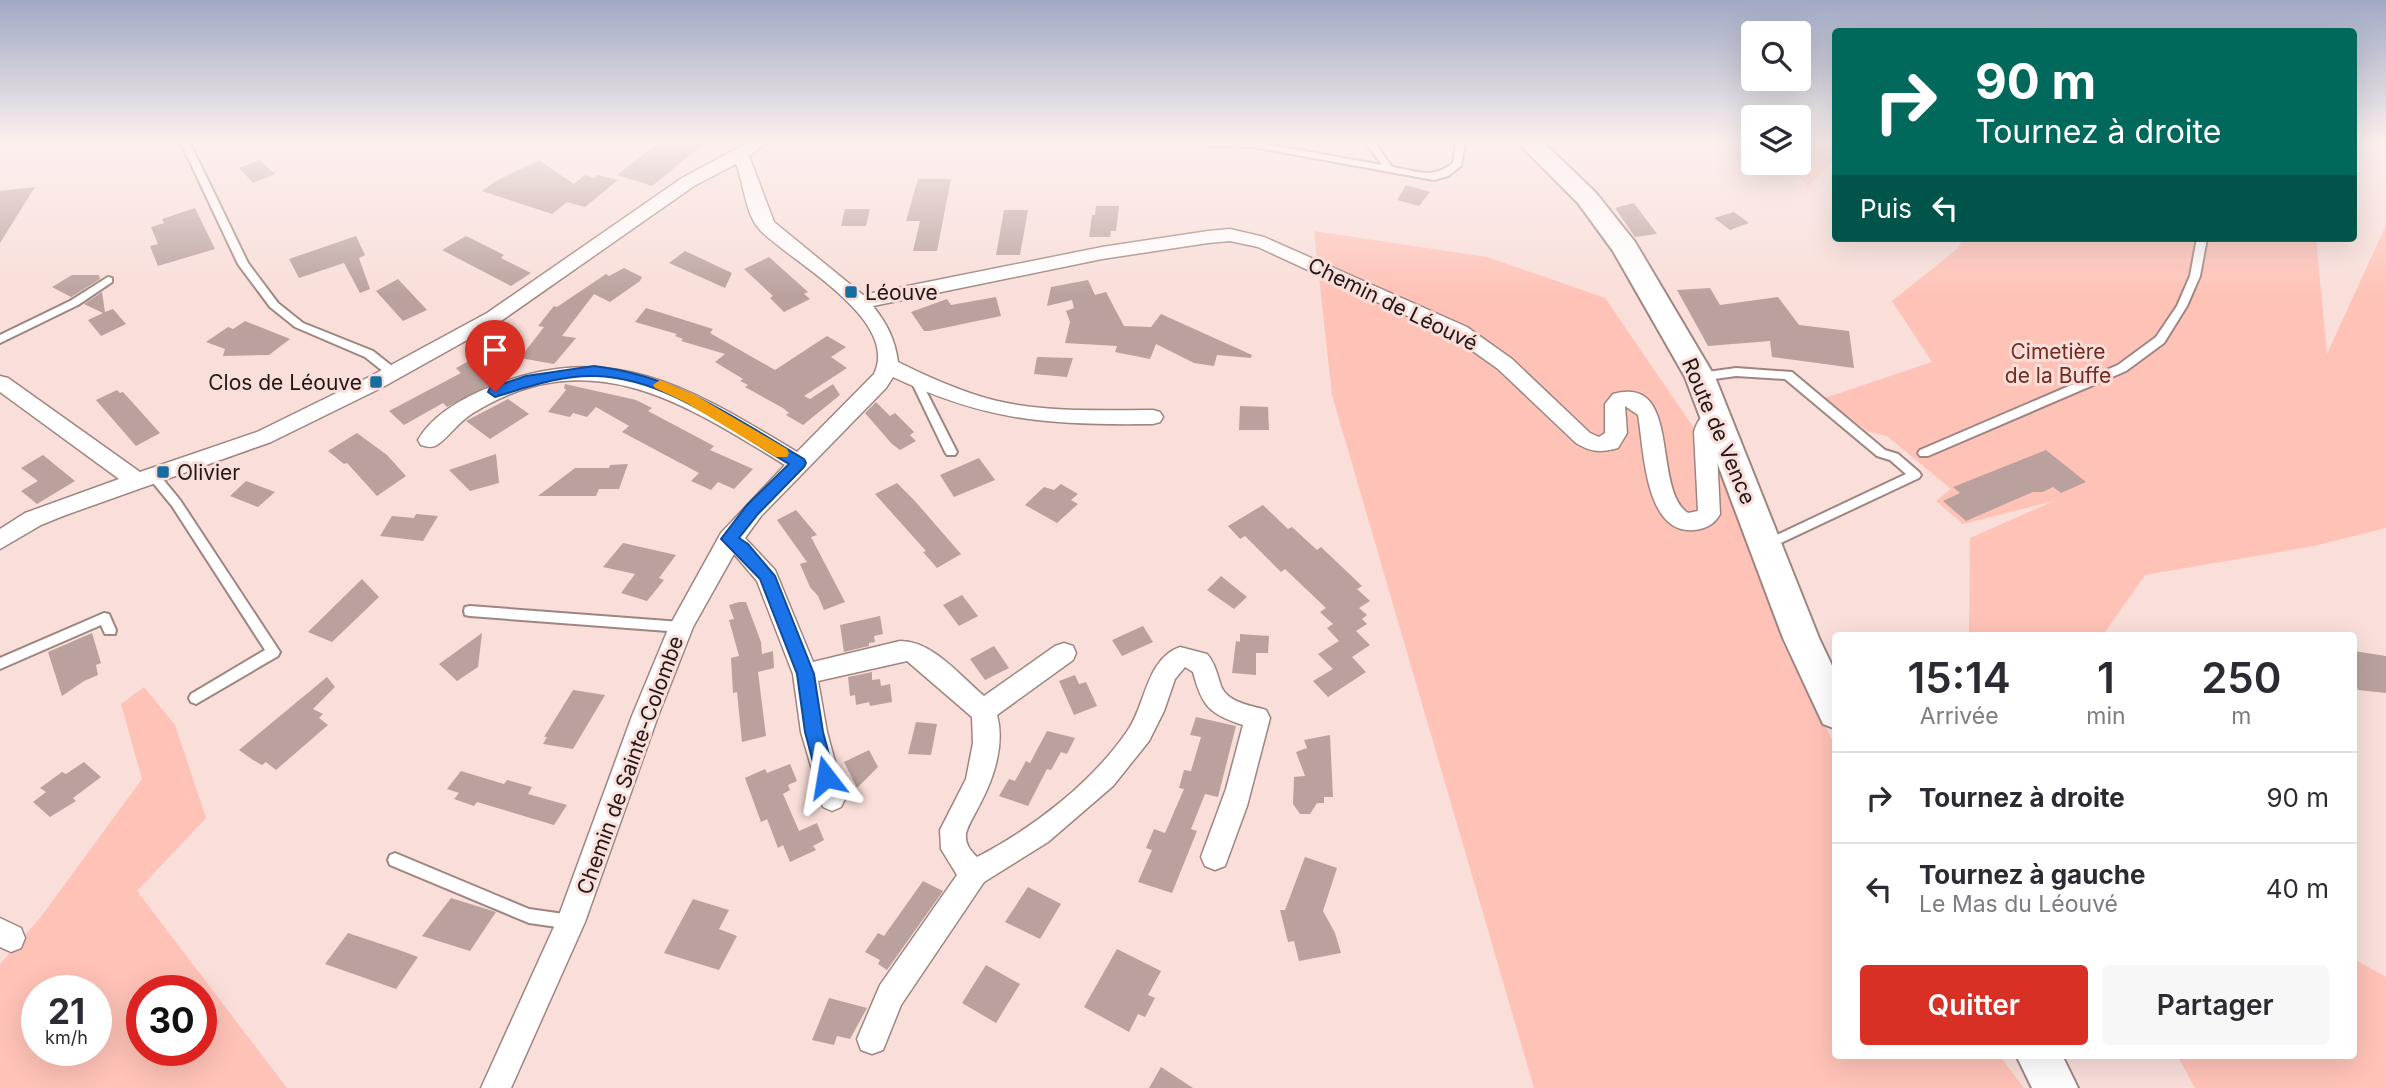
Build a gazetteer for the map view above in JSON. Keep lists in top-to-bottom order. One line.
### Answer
{"streets":{"main road":["Route de Vence"],"street":["Chemin de Léouvé","Chemin de Sainte-Colombe"]},"crossings":[["Chemin de Léouvé","Route de Vence"]],"parks":["Cimetière de la Buffe"],"places":{"transit":["Léouve","Clos de Léouve","Olivier"]},"page":{"turn":["90 m","Tournez à droite"],"then":"Puis","eta":["15:14","Arrivée","1","min","250","m"],"list":[{"name":"Tournez à droite","value":"90 m"},{"name":"Tournez à gauche","note":"Le Mas du Léouvé","value":"40 m"}],"buttons":["Quitter","Partager"],"speed":"21 km/h","limit":"30"}}
